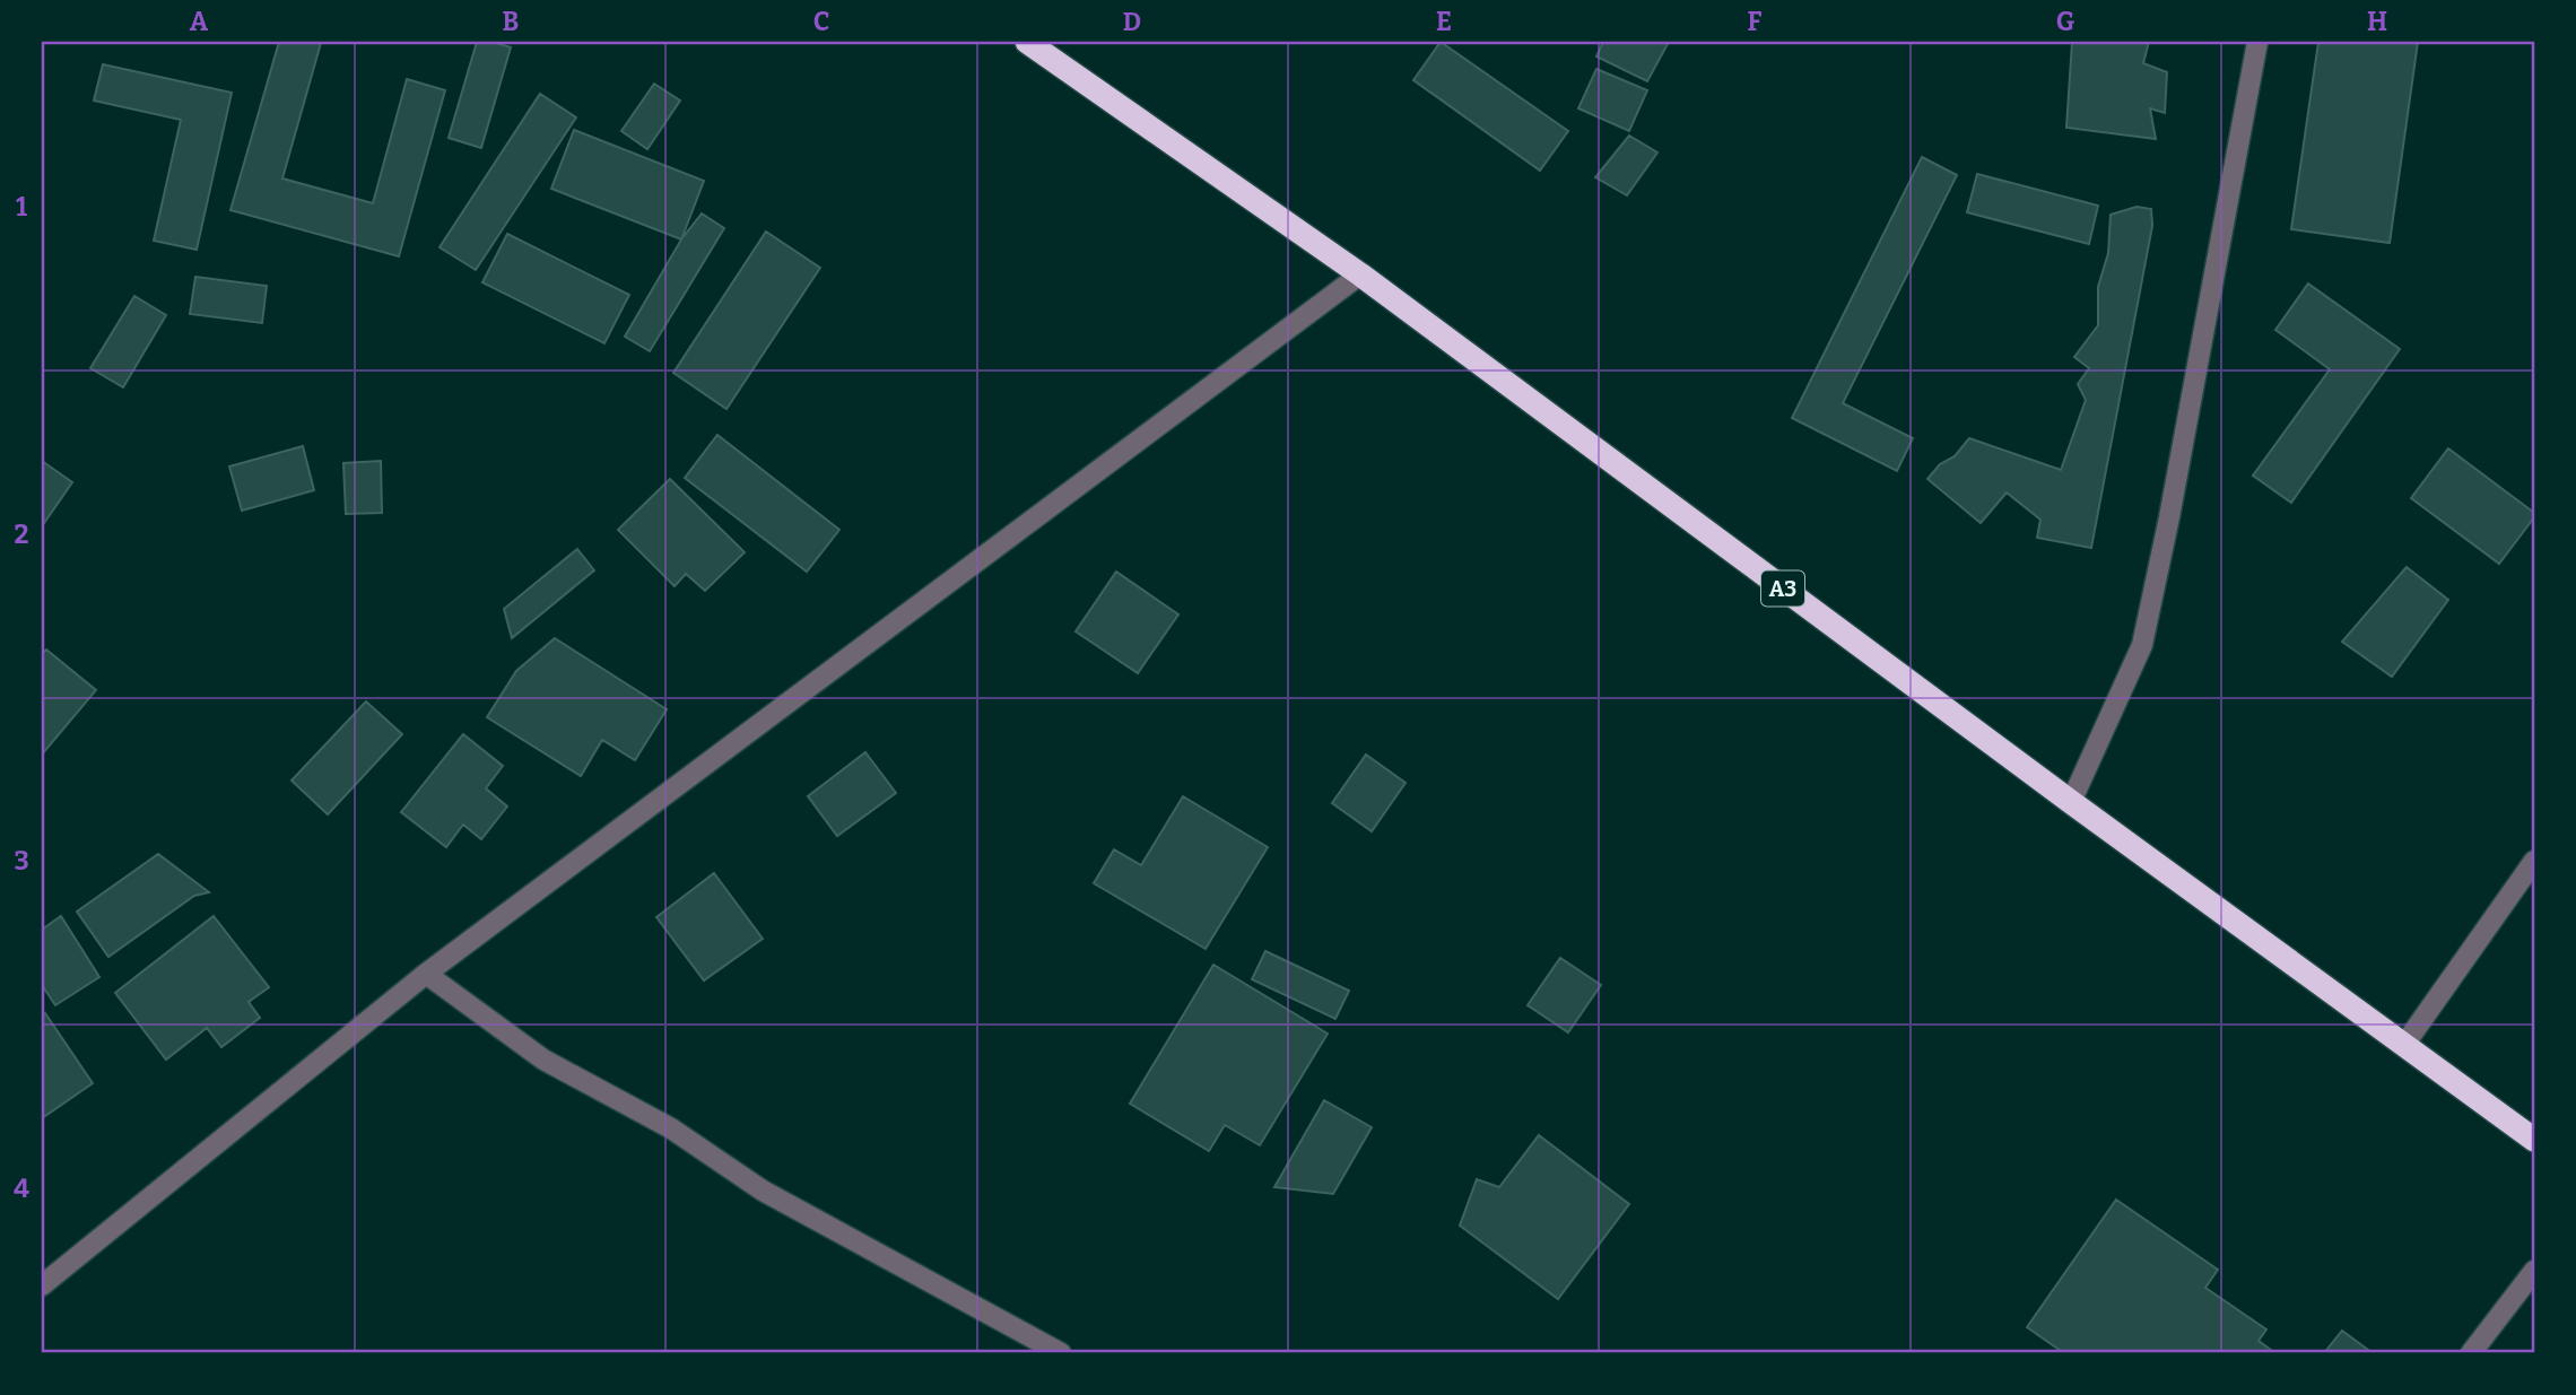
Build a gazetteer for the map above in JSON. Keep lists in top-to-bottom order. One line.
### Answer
{"streets":{"highway":["A3"]},"grid":{"columns":["A","B","C","D","E","F","G","H"],"rows":["1","2","3","4"]}}
